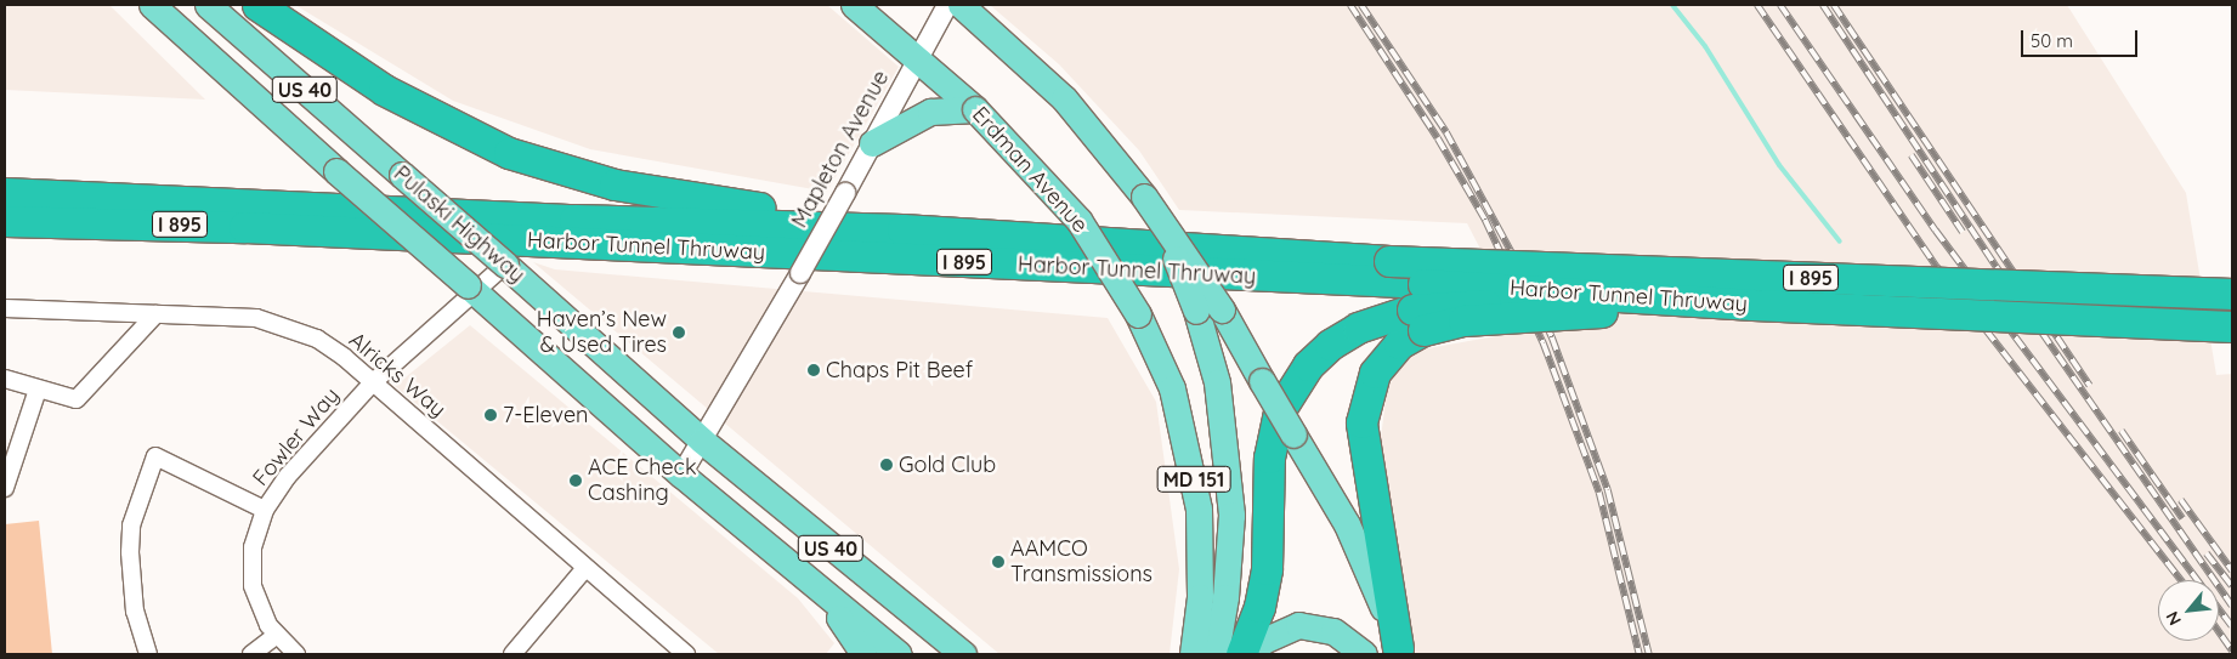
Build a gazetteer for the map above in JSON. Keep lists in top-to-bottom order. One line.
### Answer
{"streets":{"highway":["I 895","Harbor Tunnel Thruway"],"main road":["US 40","Erdman Avenue","Pulaski Highway","MD 151"],"street":["Mapleton Avenue","Alricks Way","Fowler Way"]},"crossings":[["Mapleton Avenue","Erdman Avenue"],["Mapleton Avenue","Pulaski Highway"],["Pulaski Highway","Fowler Way"],["Alricks Way","Fowler Way"]],"places":["Haven’s New & Used Tires","Chaps Pit Beef","7-Eleven","Gold Club","ACE Check Cashing","AAMCO Transmissions"],"scale_bar":"50 m","north":"bottom left"}
